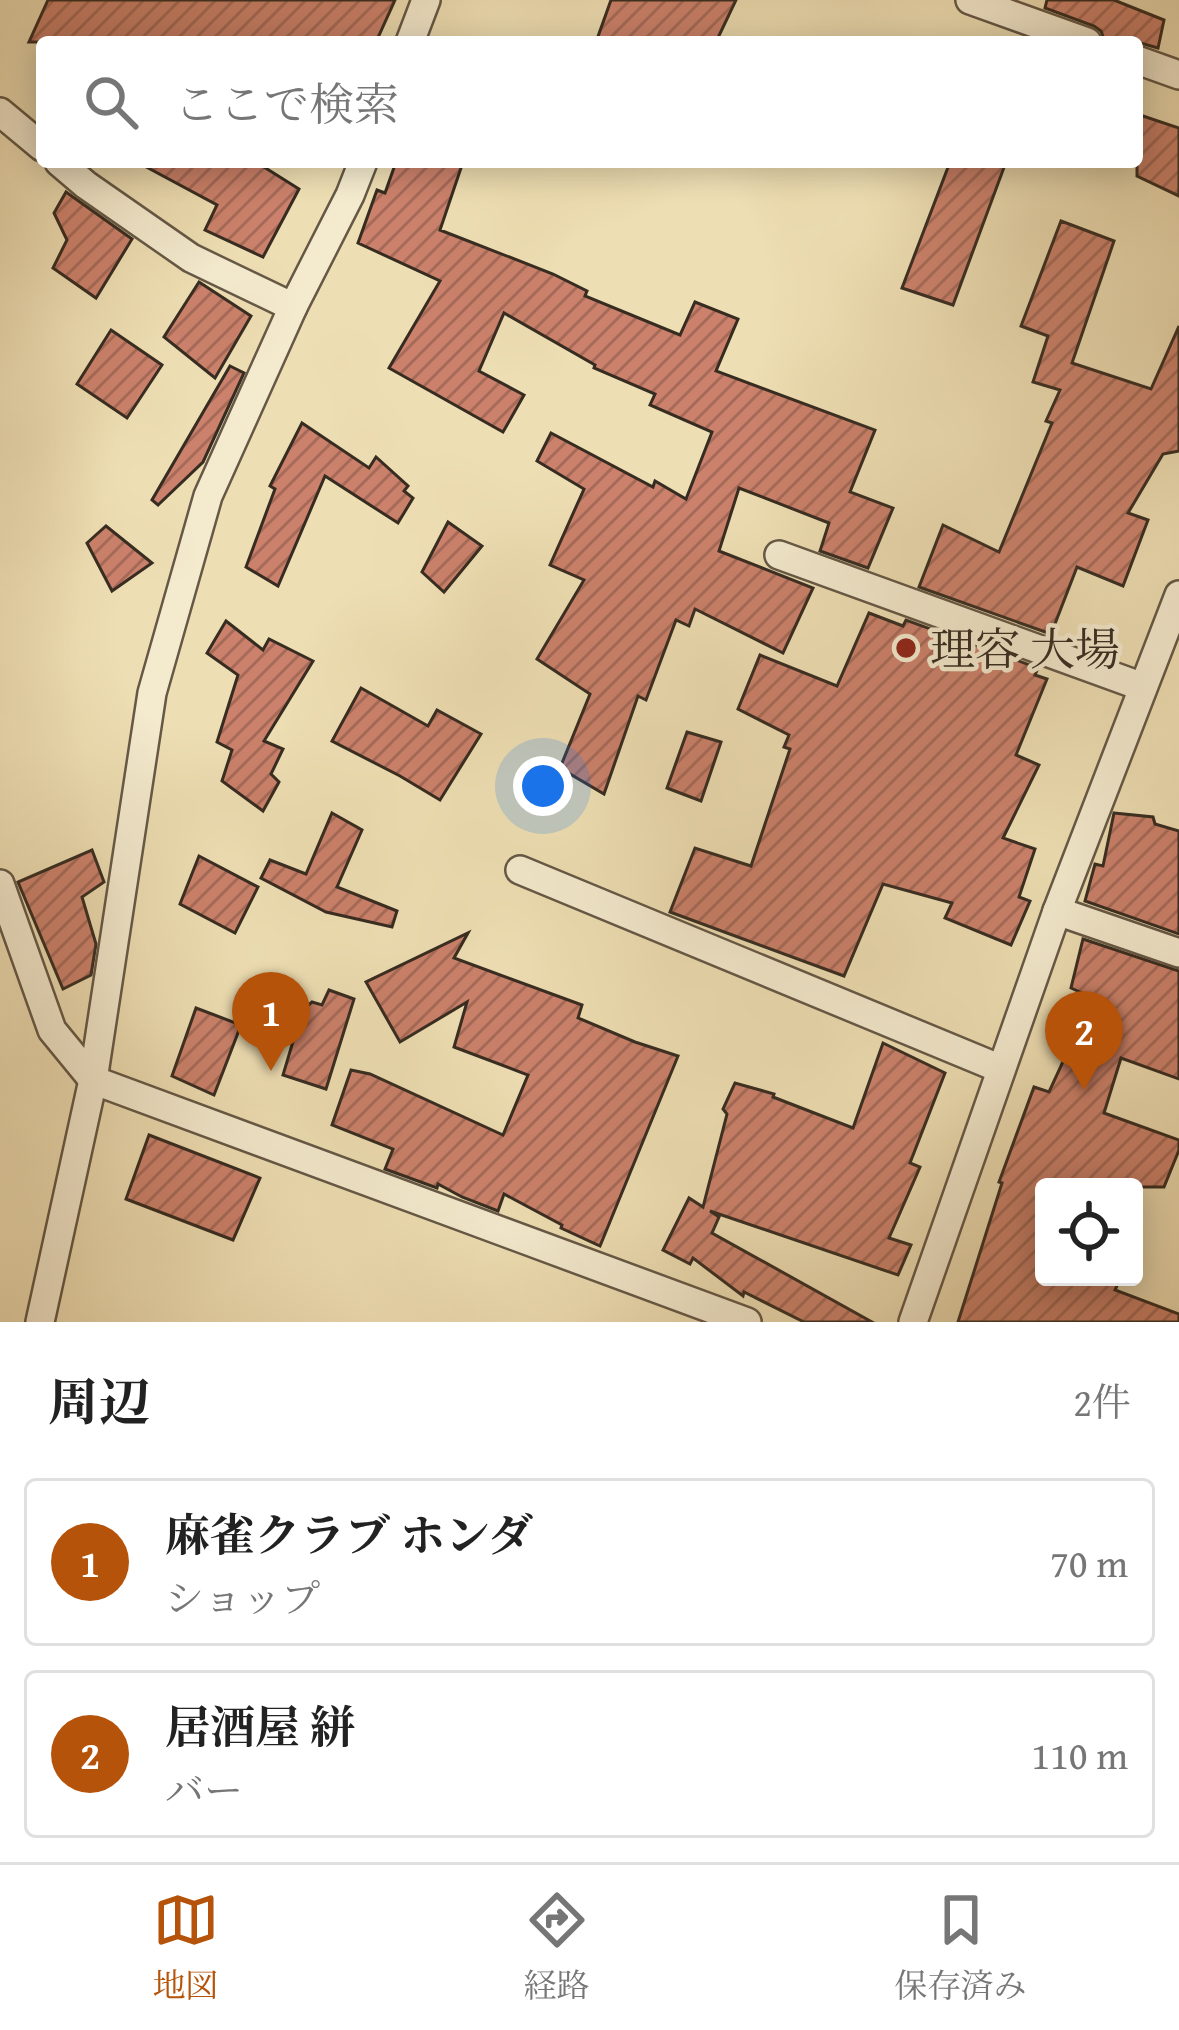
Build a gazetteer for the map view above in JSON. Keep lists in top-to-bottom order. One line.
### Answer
{"places":["理容 大場"],"page":{"search":"ここで検索","pins":["1","2"],"heading":["周辺","2件"],"list":[{"mark":"1","name":"麻雀クラブ ホンダ","note":"ショップ","value":"70 m"},{"mark":"2","name":"居酒屋 絣","note":"バー","value":"110 m"}],"nav":["地図","経路","保存済み"]}}
